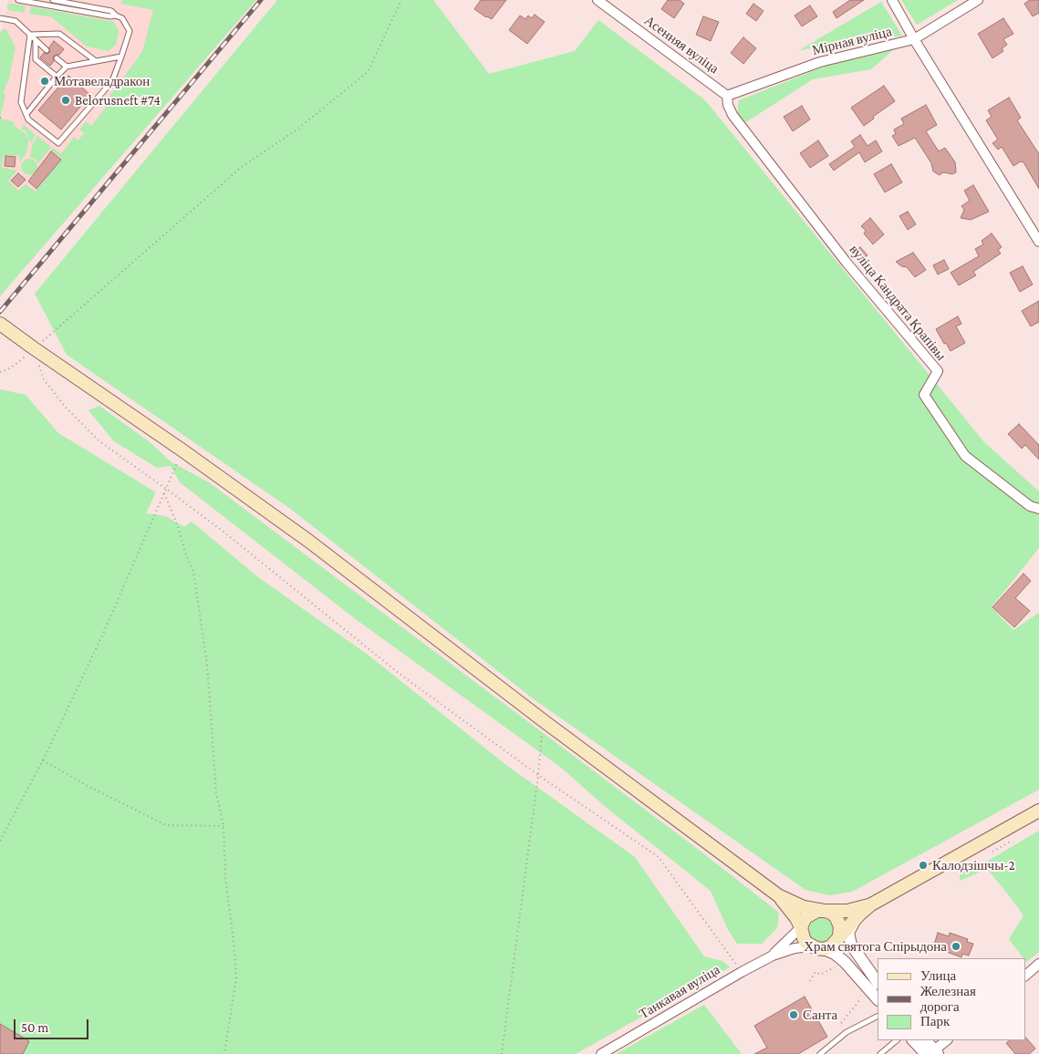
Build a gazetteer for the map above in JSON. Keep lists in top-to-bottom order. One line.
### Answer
{"streets":{"street":["Мірная вуліца","Асенняя вуліца","вуліца Кандрата Крапівы","Танкавая вуліца"]},"crossings":[["Мірная вуліца","Асенняя вуліца"],["Мірная вуліца","вуліца Кандрата Крапівы"],["Асенняя вуліца","вуліца Кандрата Крапівы"]],"places":["Мотавеладракон","Belorusneft #74","Калодзішчы-2","Храм святога Спірыдона","Санта"],"legend":["Улица","Железная дорога","Парк"],"scale_bar":"50 m"}
